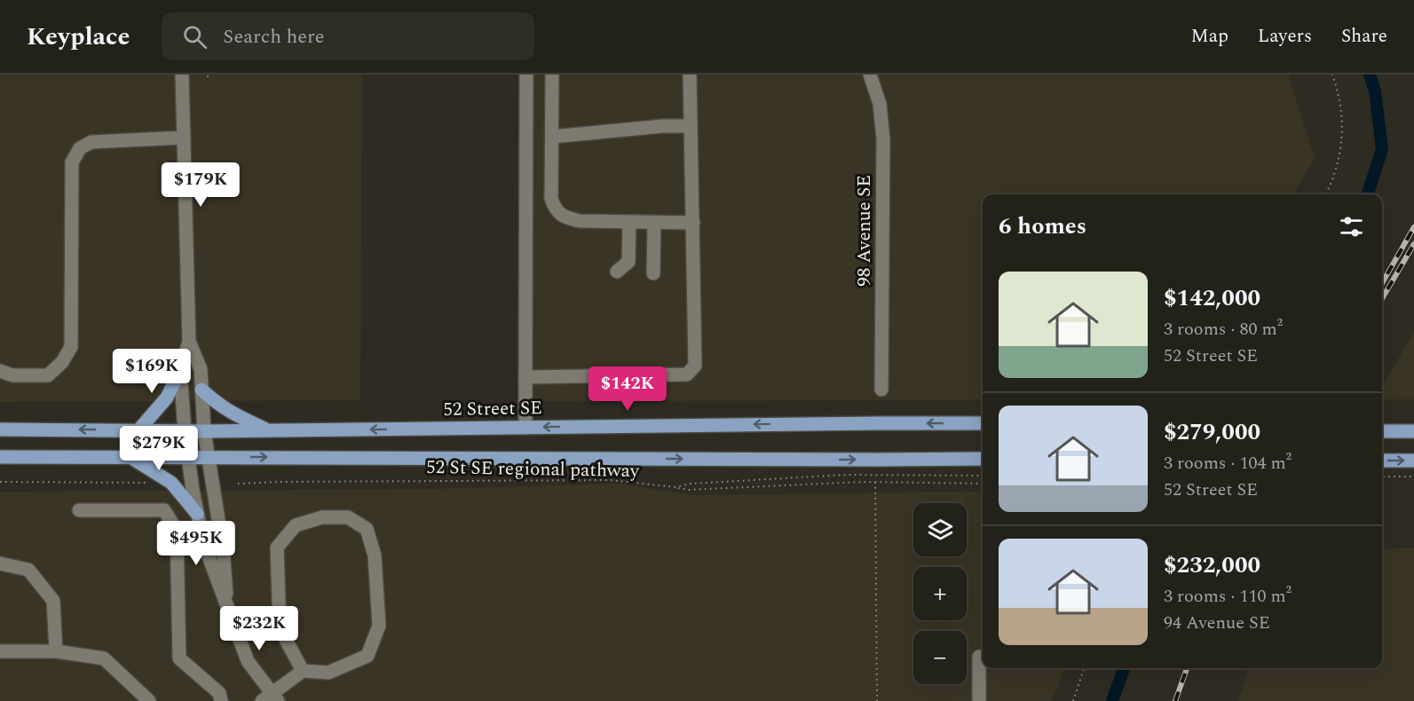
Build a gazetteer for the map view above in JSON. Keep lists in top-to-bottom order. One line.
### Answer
{"streets":{"main road":["52 Street SE"],"street":["98 Avenue SE"],"path":["52 St SE regional pathway"]},"page":{"header":"Keyplace","search":"Search here","nav":["Map","Layers","Share"],"price":["$179K","$169K","$142K","$279K","$495K","$232K"],"heading":"6 homes","list":[{"name":"$142,000","note":"3 rooms · 80 m² · 52 Street SE"},{"name":"$279,000","note":"3 rooms · 104 m² · 52 Street SE"},{"name":"$232,000","note":"3 rooms · 110 m² · 94 Avenue SE"}],"map_buttons":["+","−"]}}
